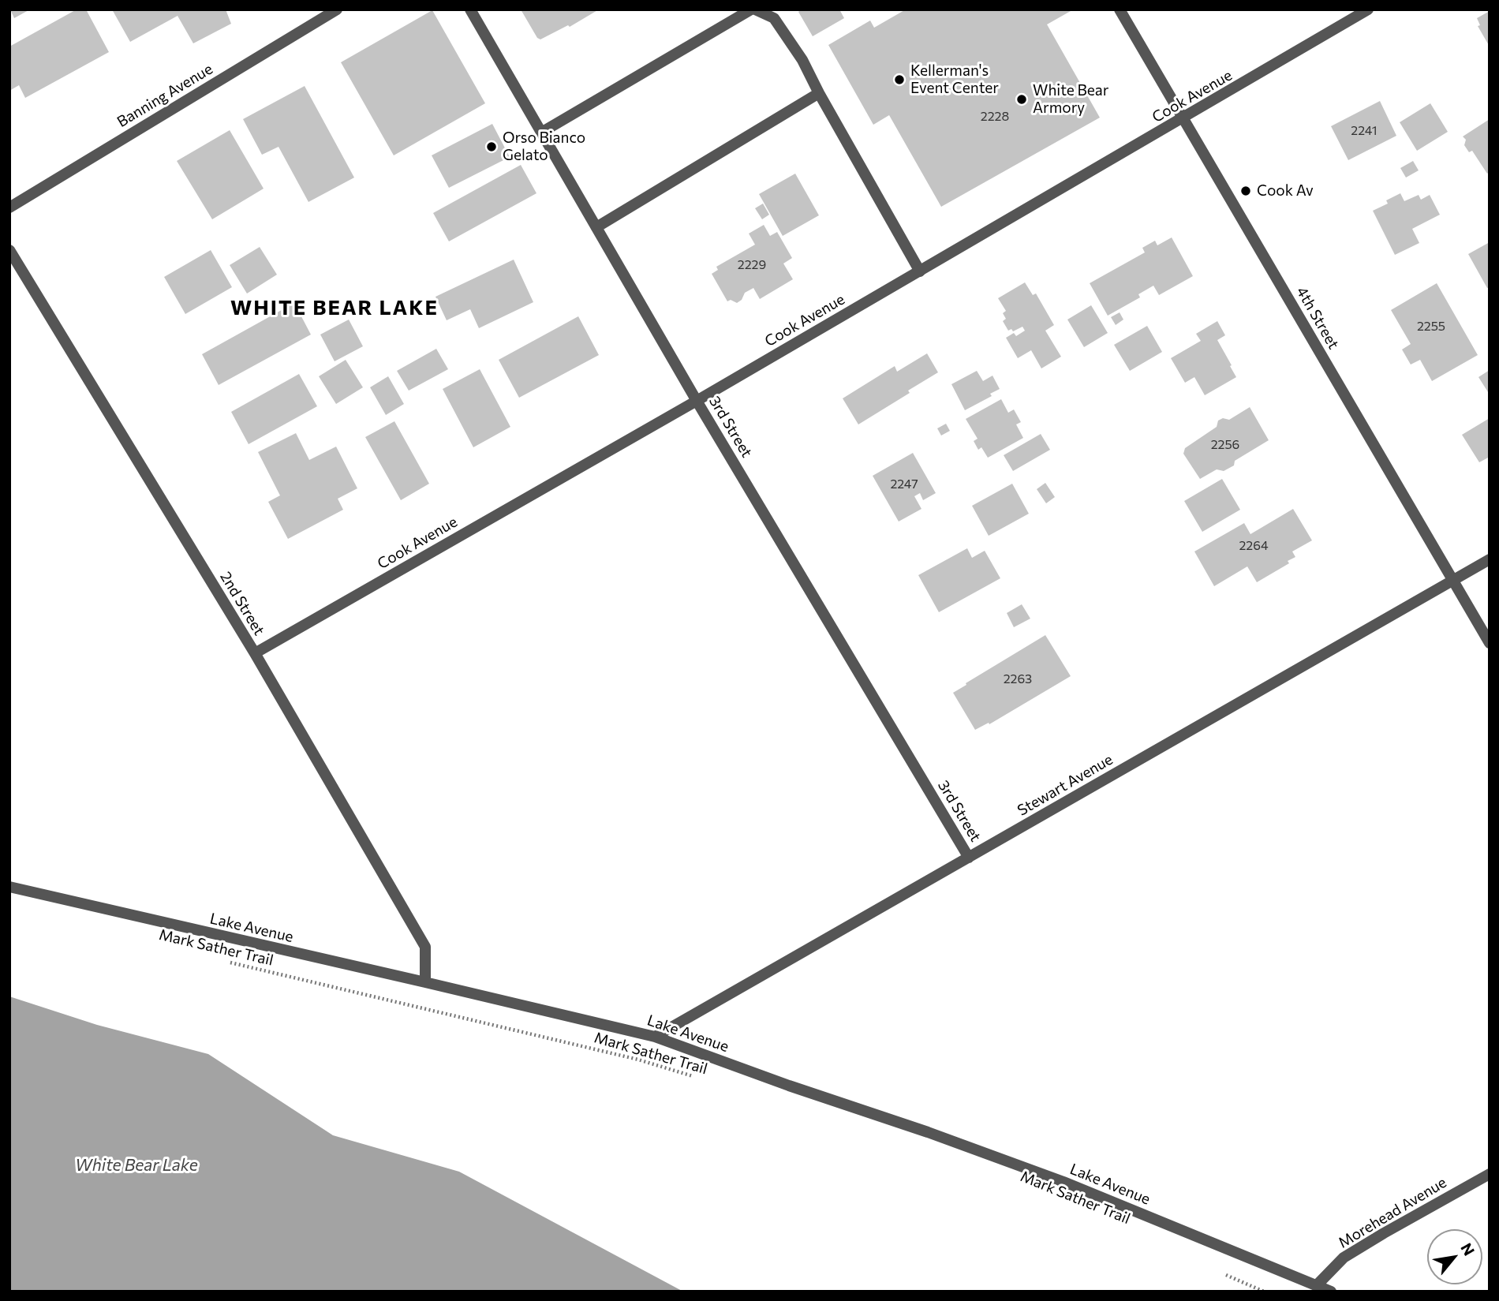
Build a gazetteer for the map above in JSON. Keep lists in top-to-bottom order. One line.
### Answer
{"streets":{"street":["Banning Avenue","Cook Avenue","4th Street","3rd Street","2nd Street","Stewart Avenue","Lake Avenue","Morehead Avenue"],"path":["Mark Sather Trail"]},"crossings":[["Cook Avenue","4th Street"],["Cook Avenue","3rd Street"],["Cook Avenue","2nd Street"],["4th Street","Stewart Avenue"],["3rd Street","Stewart Avenue"],["2nd Street","Lake Avenue"],["Stewart Avenue","Lake Avenue"],["Lake Avenue","Morehead Avenue"]],"districts":["WHITE BEAR LAKE"],"water":["White Bear Lake"],"places":["Kellerman's Event Center","White Bear Armory","Orso Bianco Gelato","Cook Av"],"house_numbers":["2228","2241","2229","2255","2256","2247","2264","2263"],"north":"top right"}
